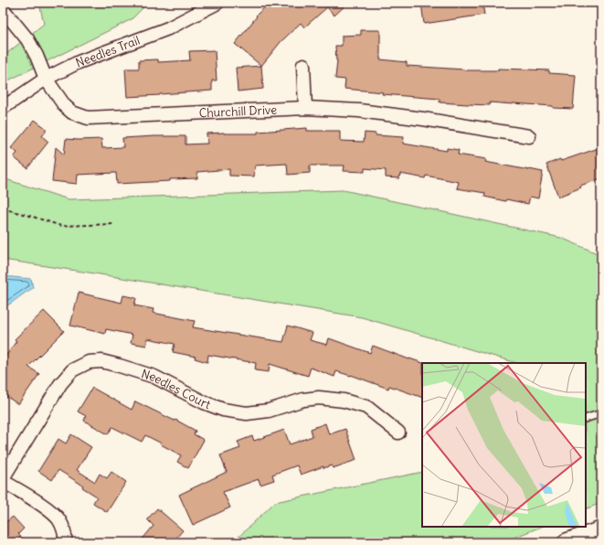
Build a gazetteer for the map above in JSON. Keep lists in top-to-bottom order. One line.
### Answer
{"streets":{"street":["Needles Trail","Churchill Drive","Needles Court"]},"crossings":[["Needles Trail","Churchill Drive"]]}
